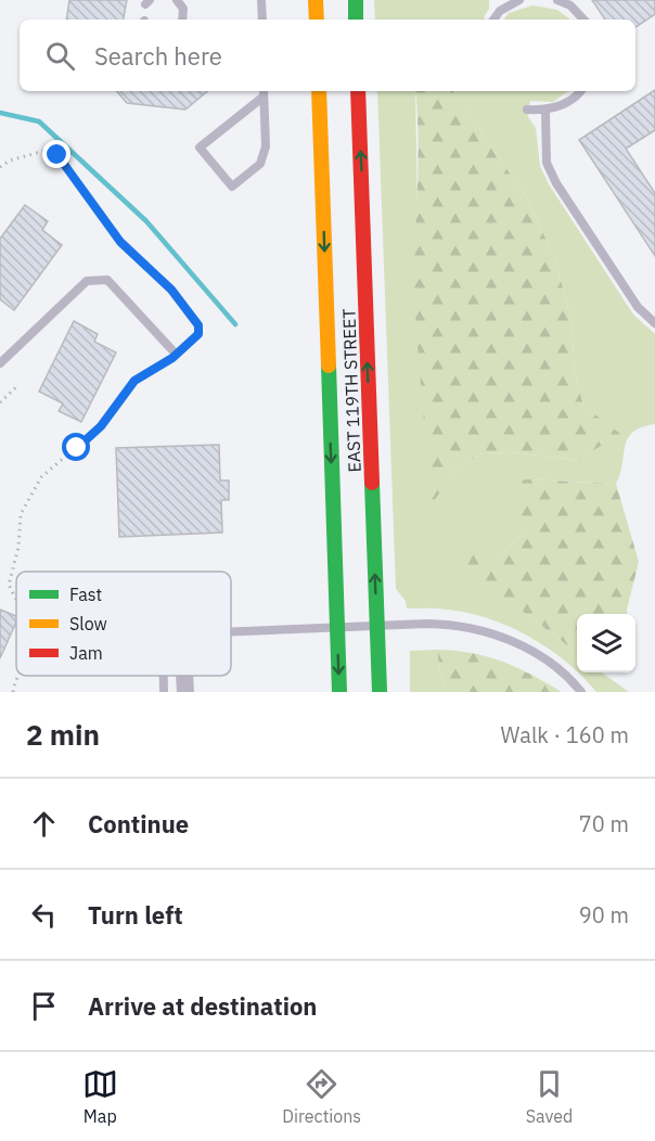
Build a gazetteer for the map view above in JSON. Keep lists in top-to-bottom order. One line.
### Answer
{"streets":{"main road":["EAST 119TH STREET"]},"legend":["Fast","Slow","Jam"],"page":{"search":"Search here","heading":["2 min","Walk · 160 m"],"list":[["Continue","70 m"],["Turn left","90 m"],"Arrive at destination"],"nav":["Map","Directions","Saved"]}}
